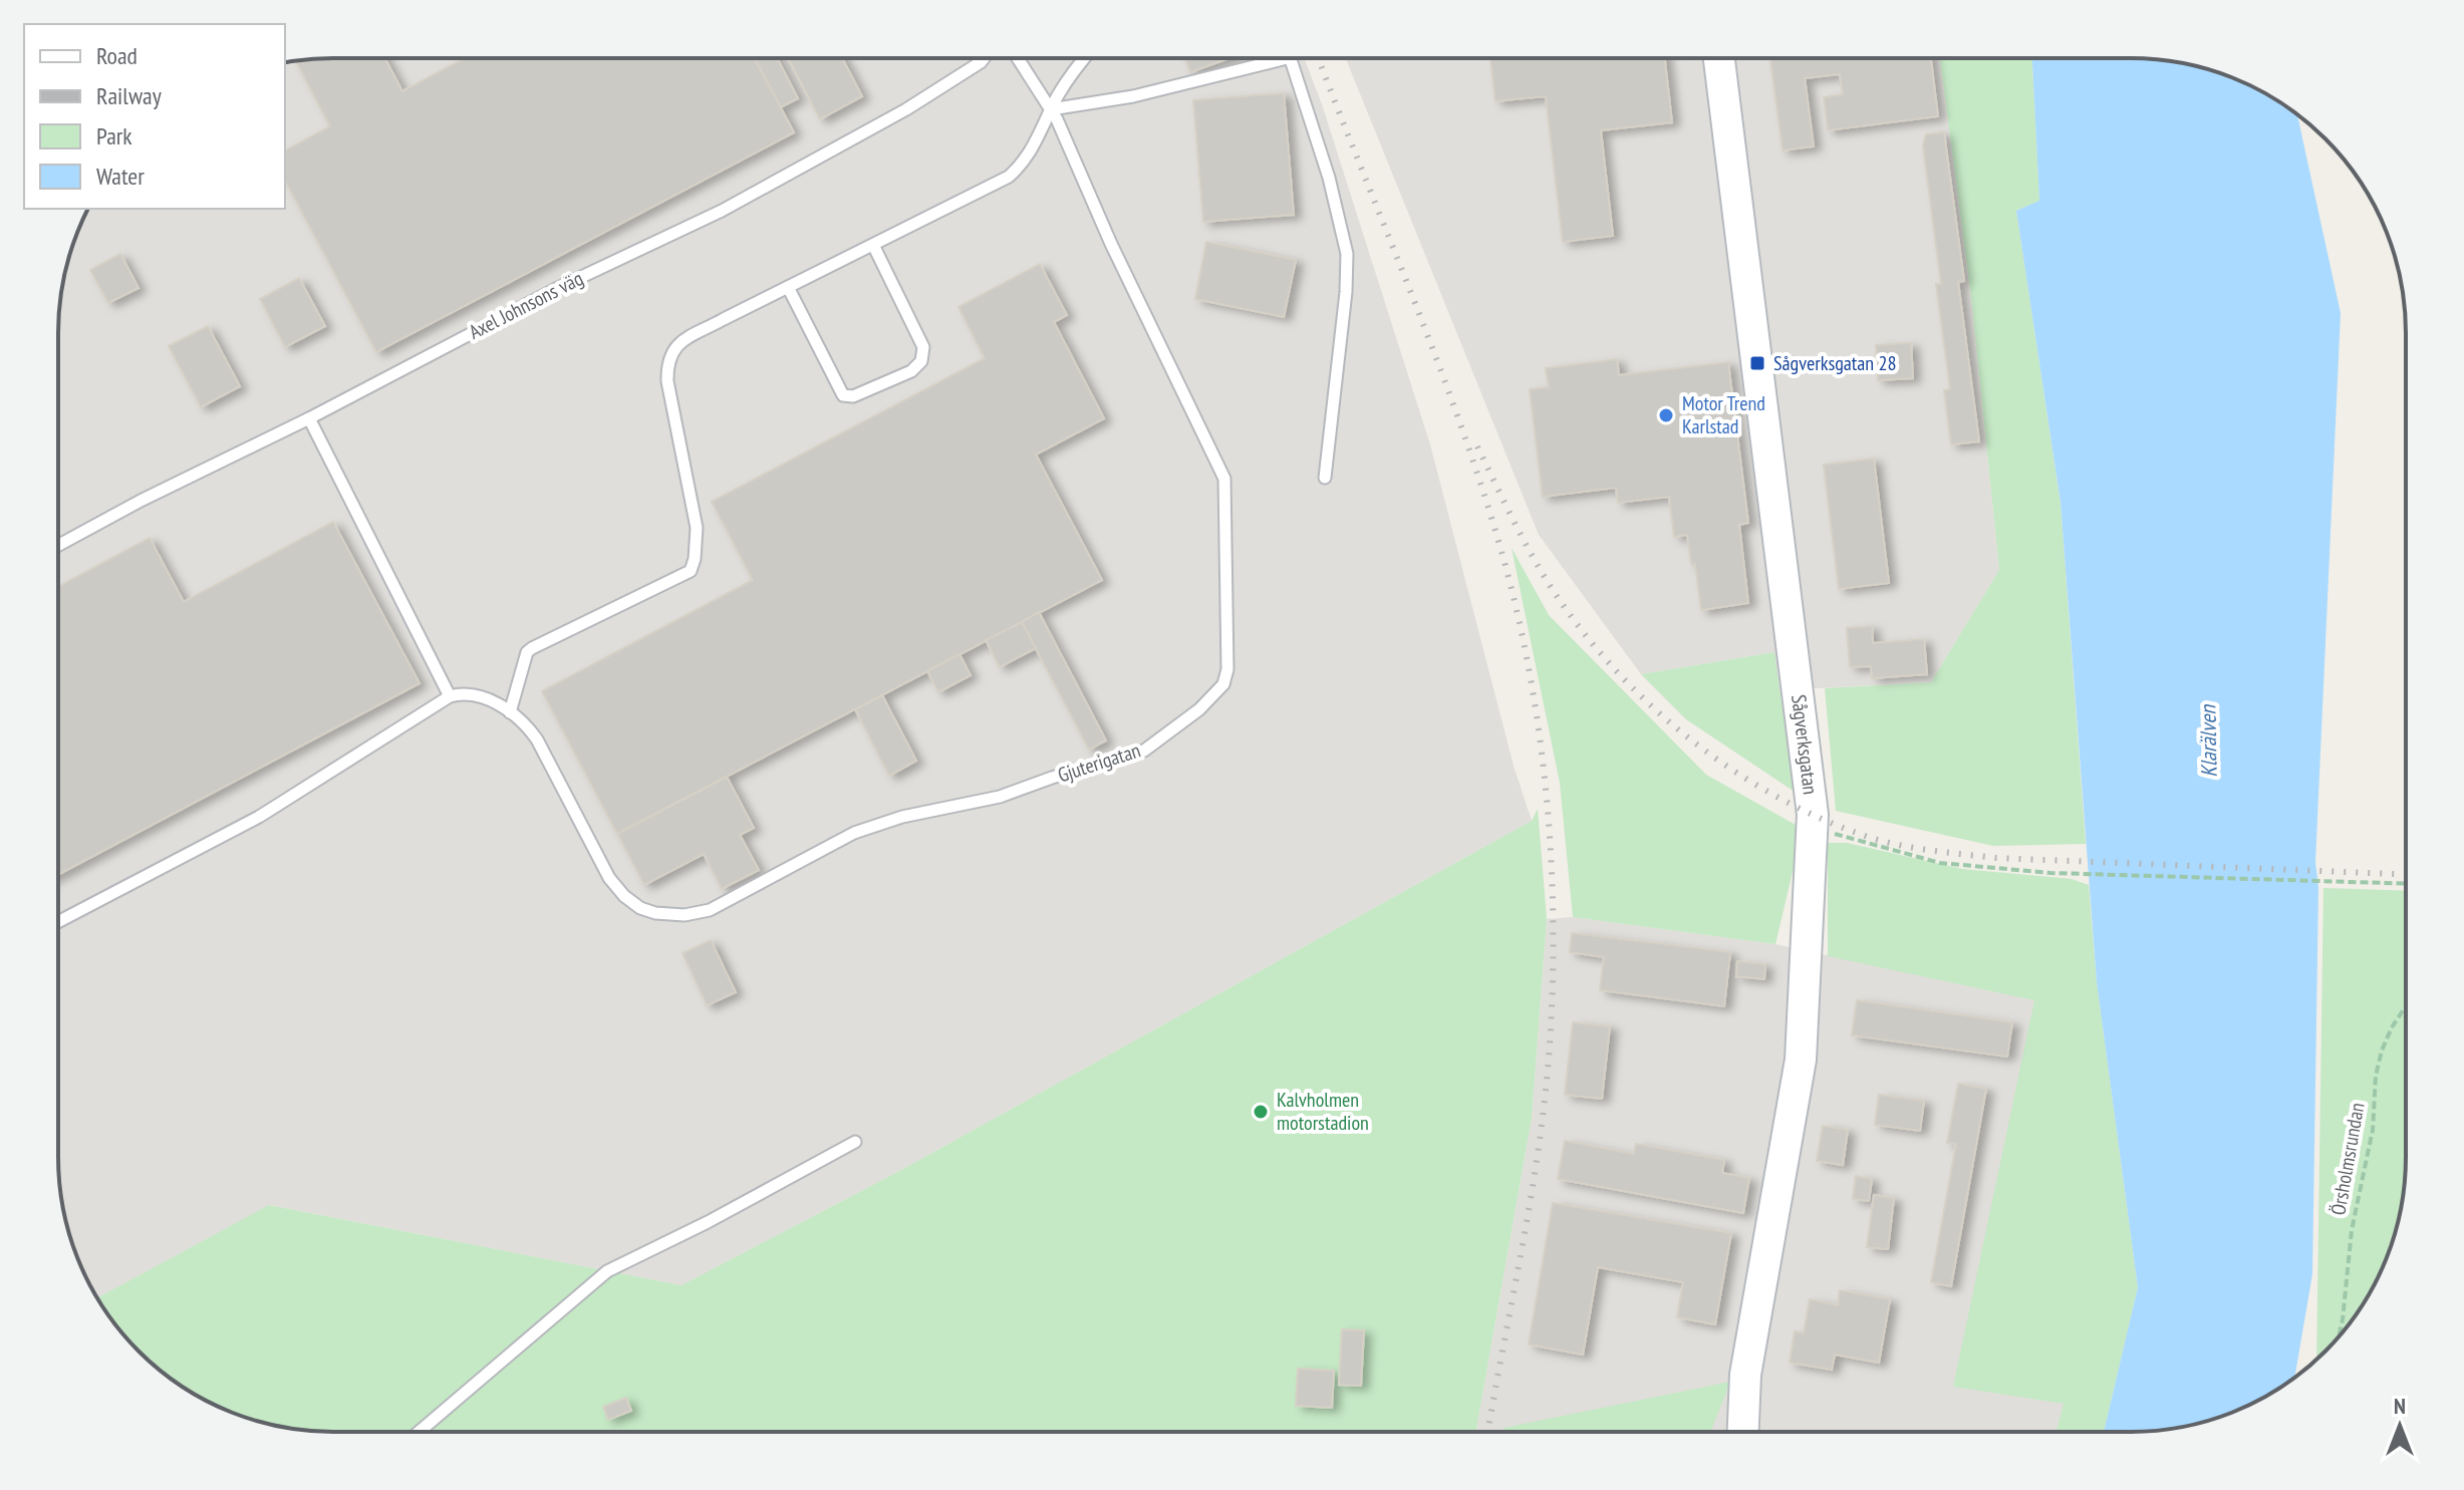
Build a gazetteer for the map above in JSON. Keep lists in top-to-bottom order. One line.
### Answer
{"streets":{"street":["Sågverksgatan"],"lane":["Axel Johnsons väg","Gjuterigatan"],"path":["Örsholmsrundan"]},"water":["Klarälven"],"places":{"transit":["Sågverksgatan 28"],"other":["Motor Trend Karlstad","Kalvholmen motorstadion"]},"legend":["Road","Railway","Park","Water"],"north":"top"}
